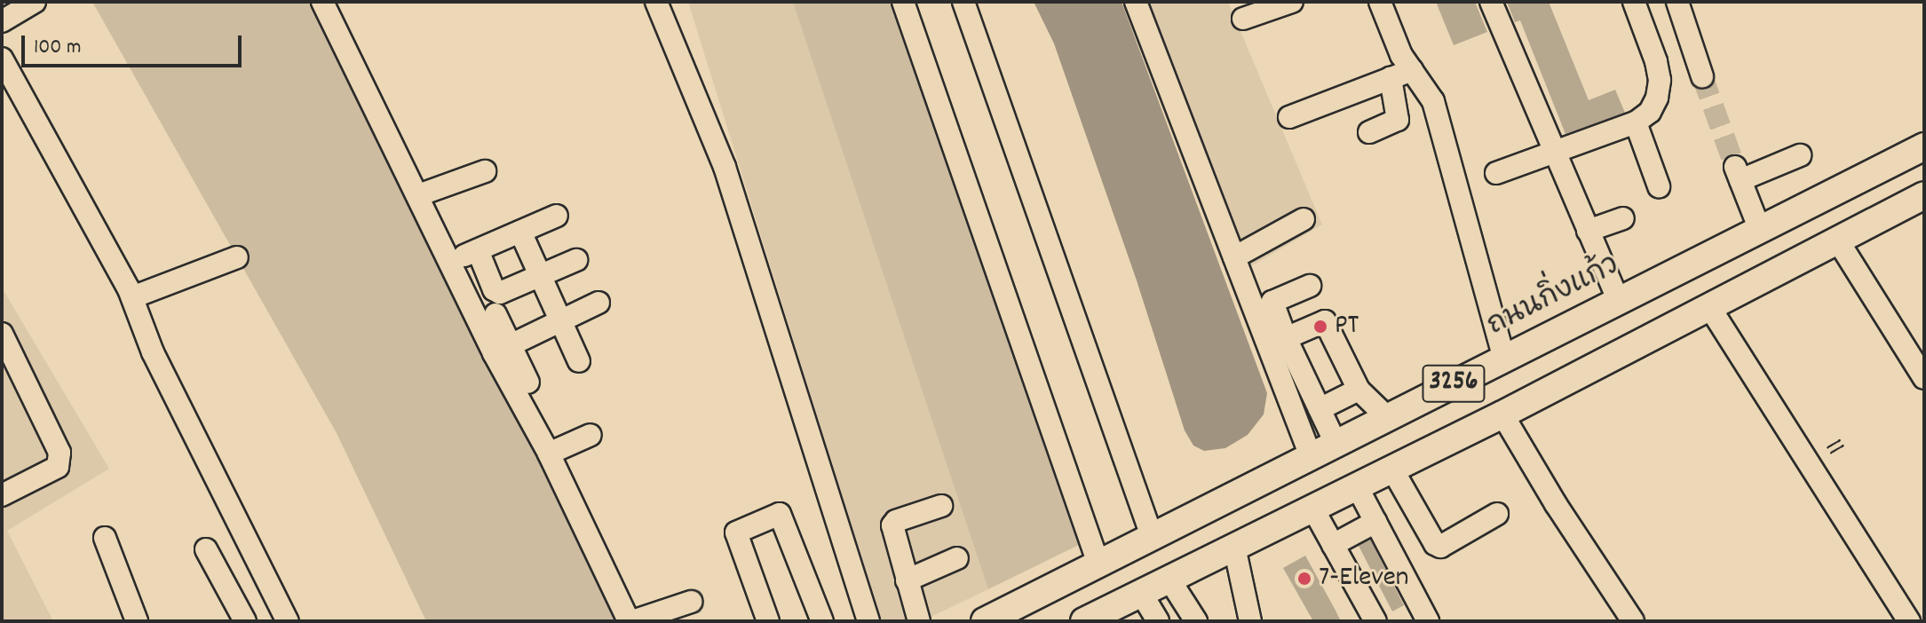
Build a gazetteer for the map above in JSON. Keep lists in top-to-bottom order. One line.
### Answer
{"streets":{"main road":["ถนนกิ่งแก้ว","3256"],"street":["11"]},"crossings":[["3256","11"]],"places":["PT","7-Eleven"],"scale_bar":"100 m"}
